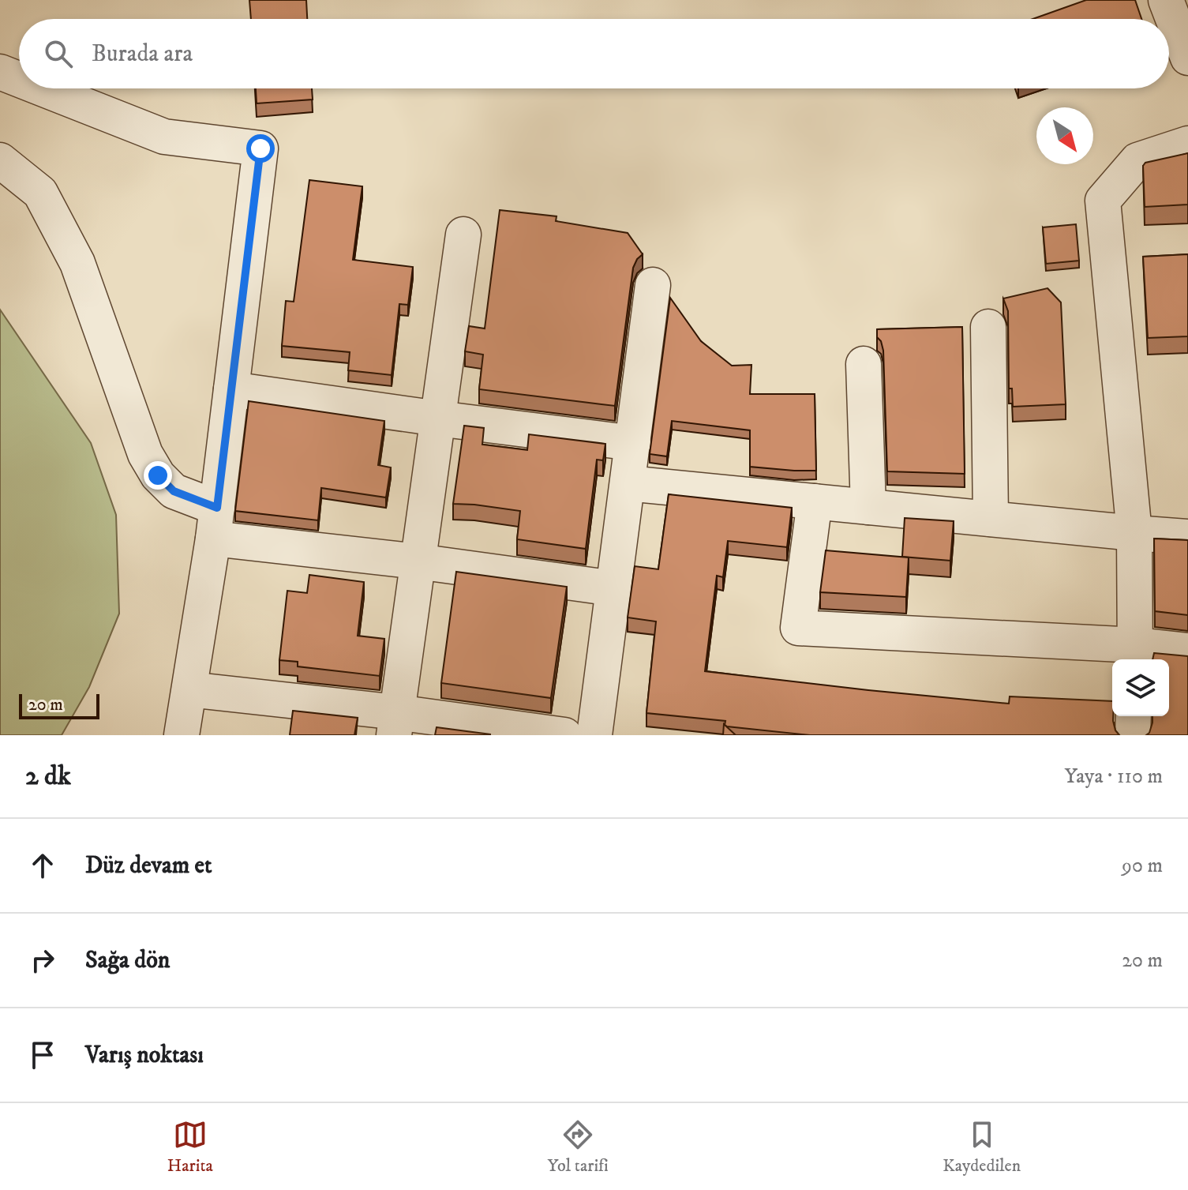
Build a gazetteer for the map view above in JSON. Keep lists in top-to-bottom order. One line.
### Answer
{"scale_bar":"20 m","north":"bottom right","page":{"search":"Burada ara","scale":"20 m","heading":["2 dk","Yaya · 110 m"],"list":[["Düz devam et","90 m"],["Sağa dön","20 m"],"Varış noktası"],"nav":["Harita","Yol tarifi","Kaydedilen"]}}
